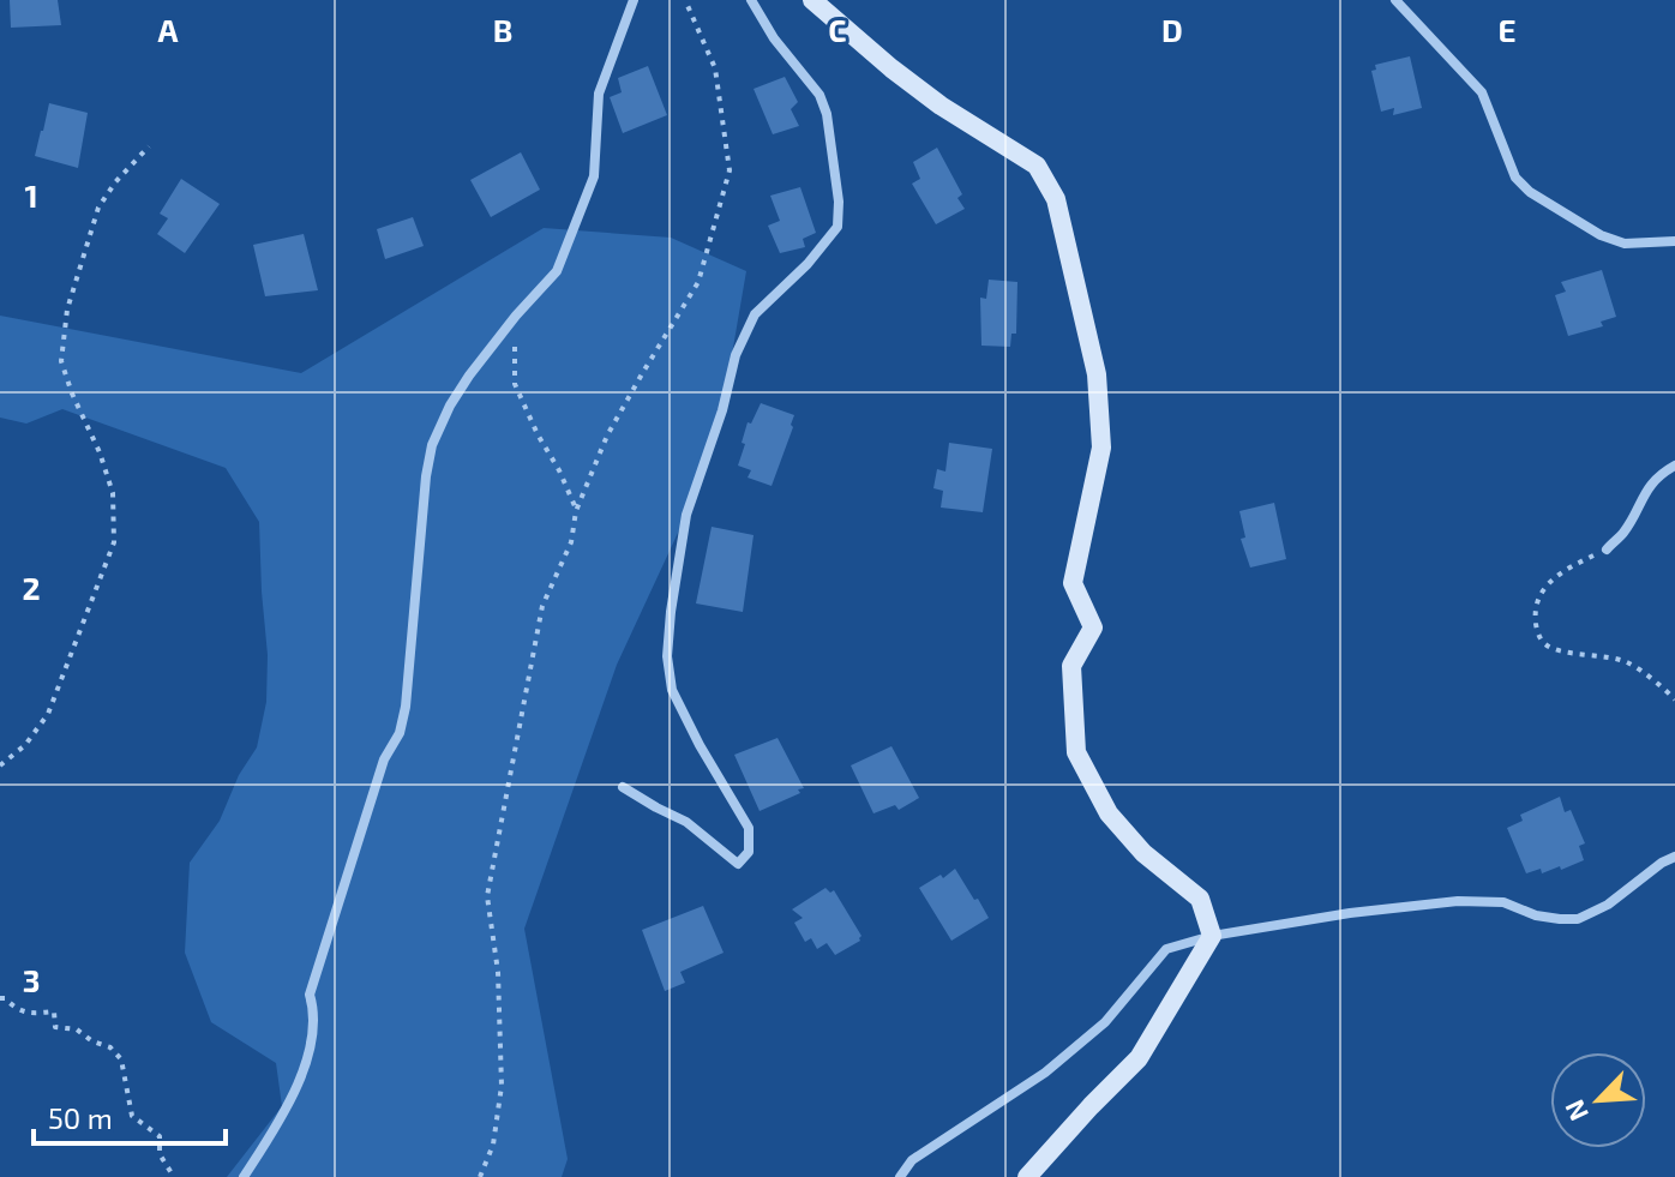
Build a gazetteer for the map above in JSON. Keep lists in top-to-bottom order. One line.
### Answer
{"scale_bar":"50 m","north":"bottom left","grid":{"columns":["A","B","C","D","E"],"rows":["1","2","3"]}}
